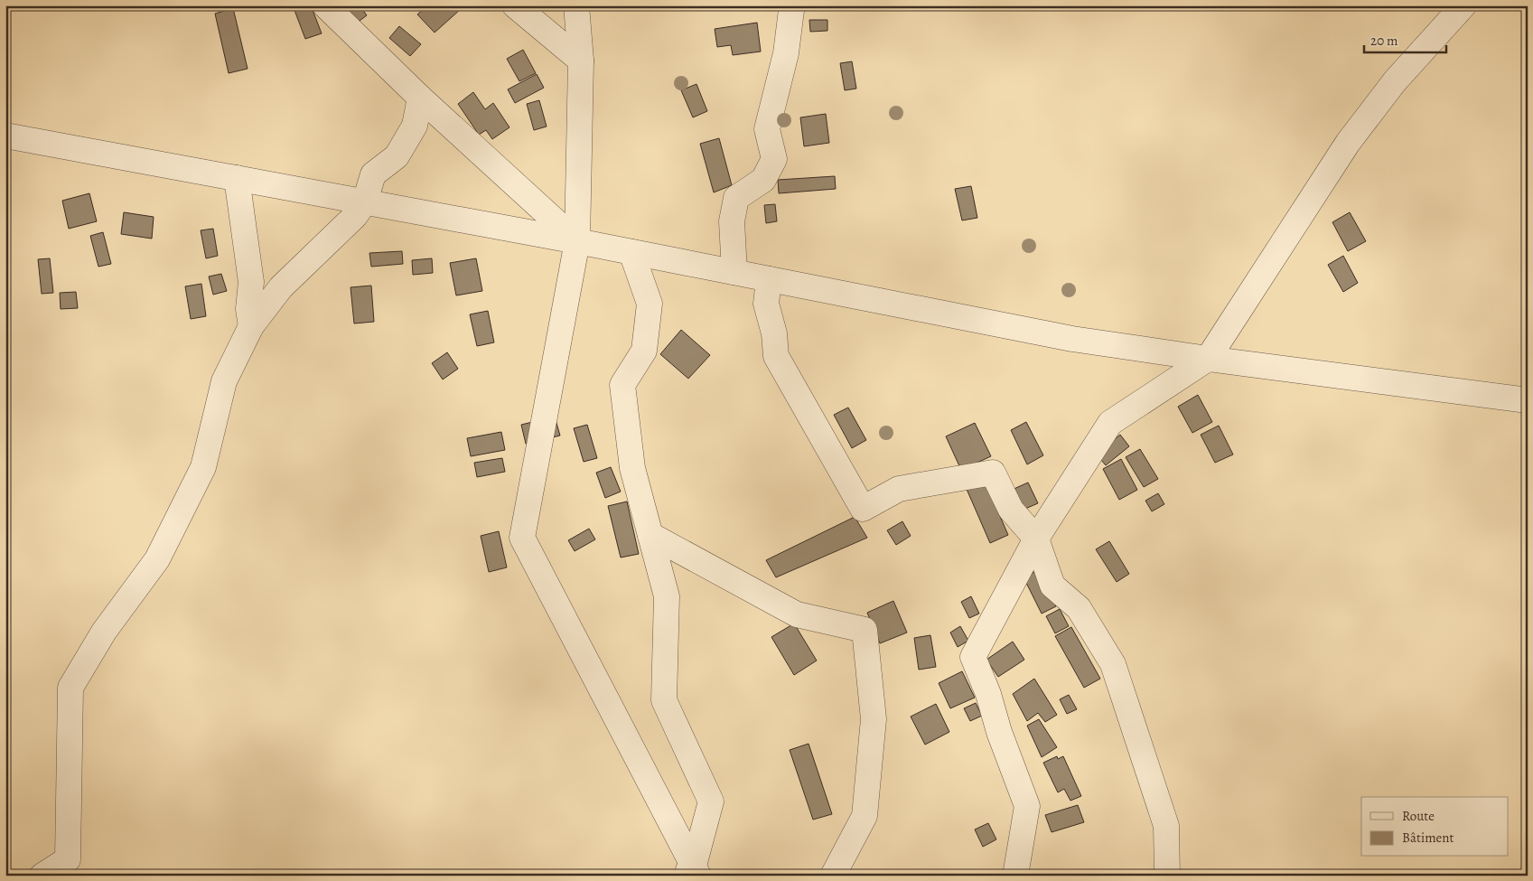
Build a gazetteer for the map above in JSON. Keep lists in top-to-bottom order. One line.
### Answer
{"legend":["Route","Bâtiment"],"scale_bar":"20 m"}
